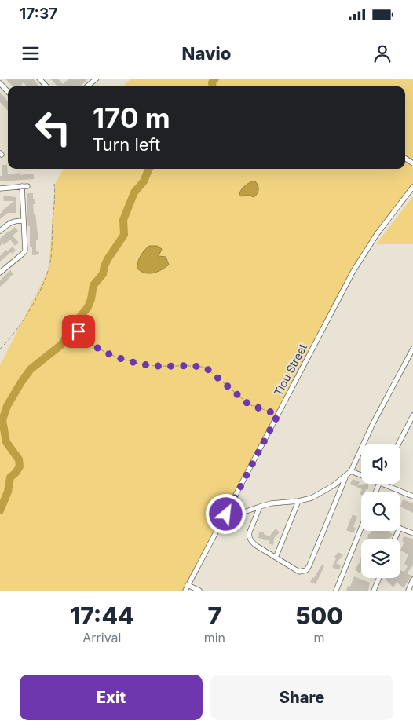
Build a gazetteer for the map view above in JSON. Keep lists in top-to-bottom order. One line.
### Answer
{"streets":{"street":["Tlou Street"]},"page":{"status":"17:37","header":"Navio","turn":["170 m","Turn left"],"eta":["17:44","Arrival","7","min","500","m"],"buttons":["Exit","Share"]}}
